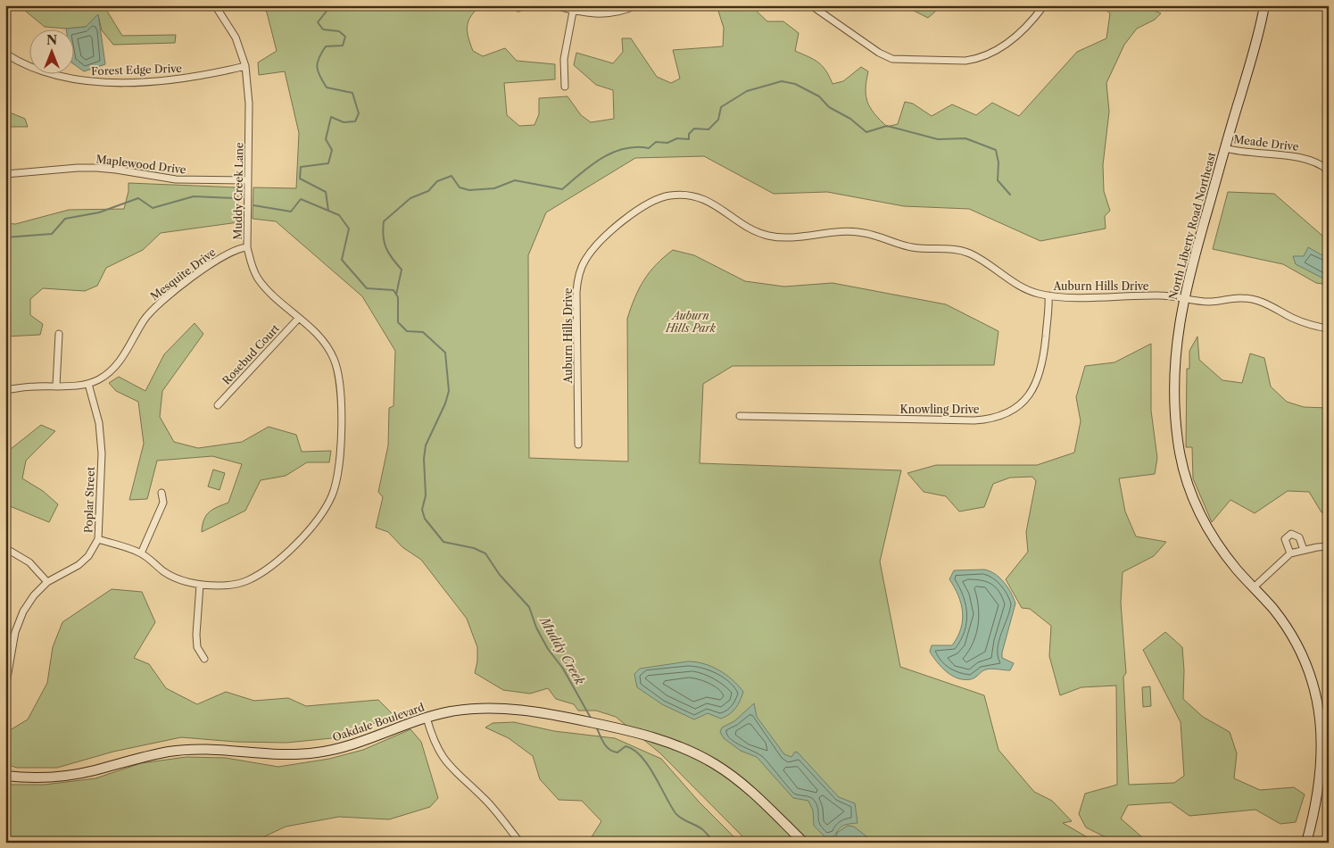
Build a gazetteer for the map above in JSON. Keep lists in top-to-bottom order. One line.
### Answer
{"streets":{"main road":["North Liberty Road Northeast","Oakdale Boulevard"],"street":["Forest Edge Drive","Meade Drive","Maplewood Drive","Muddy Creek Lane","Mesquite Drive","Auburn Hills Drive","Rosebud Court","Knowling Drive","Poplar Street"]},"crossings":[["Forest Edge Drive","Muddy Creek Lane"],["Meade Drive","North Liberty Road Northeast"],["Maplewood Drive","Muddy Creek Lane"],["Muddy Creek Lane","Mesquite Drive"],["Muddy Creek Lane","Rosebud Court"],["Muddy Creek Lane","Poplar Street"],["North Liberty Road Northeast","Auburn Hills Drive"],["Mesquite Drive","Poplar Street"],["Auburn Hills Drive","Knowling Drive"]],"water":["Muddy Creek"],"parks":["Auburn Hills Park"],"north":"top"}
